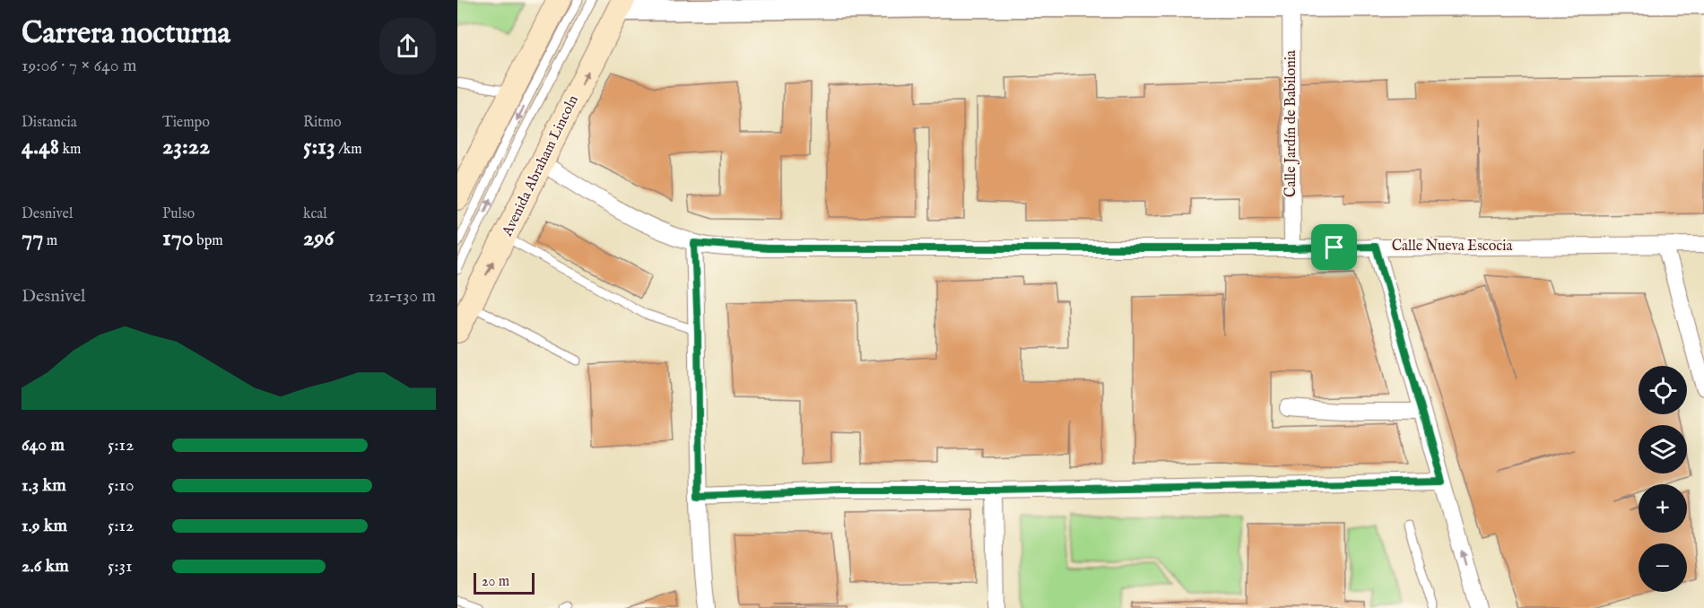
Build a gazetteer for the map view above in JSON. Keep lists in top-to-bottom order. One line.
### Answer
{"streets":{"main road":["Avenida Abraham Lincoln"],"street":["Calle Jardín de Babilonia","Calle Nueva Escocia"]},"crossings":[["Calle Jardín de Babilonia","Calle Nueva Escocia"],["Avenida Abraham Lincoln","Calle Nueva Escocia"]],"scale_bar":"20 m","page":{"heading":["Carrera nocturna","19:06 · 7 × 640 m"],"stats":[["Distancia","4.48 km"],["Tiempo","23:22"],["Ritmo","5:13 /km"],["Desnivel","77 m"],["Pulso","170 bpm"],["kcal","296"]],"chart":["Desnivel","121–130 m"],"map_buttons":["+","−"],"list":[{"name":"640 m","note":"5:12"},{"name":"1.3 km","note":"5:10"},{"name":"1.9 km","note":"5:12"},{"name":"2.6 km","note":"5:31"}],"scale":"20 m"}}
